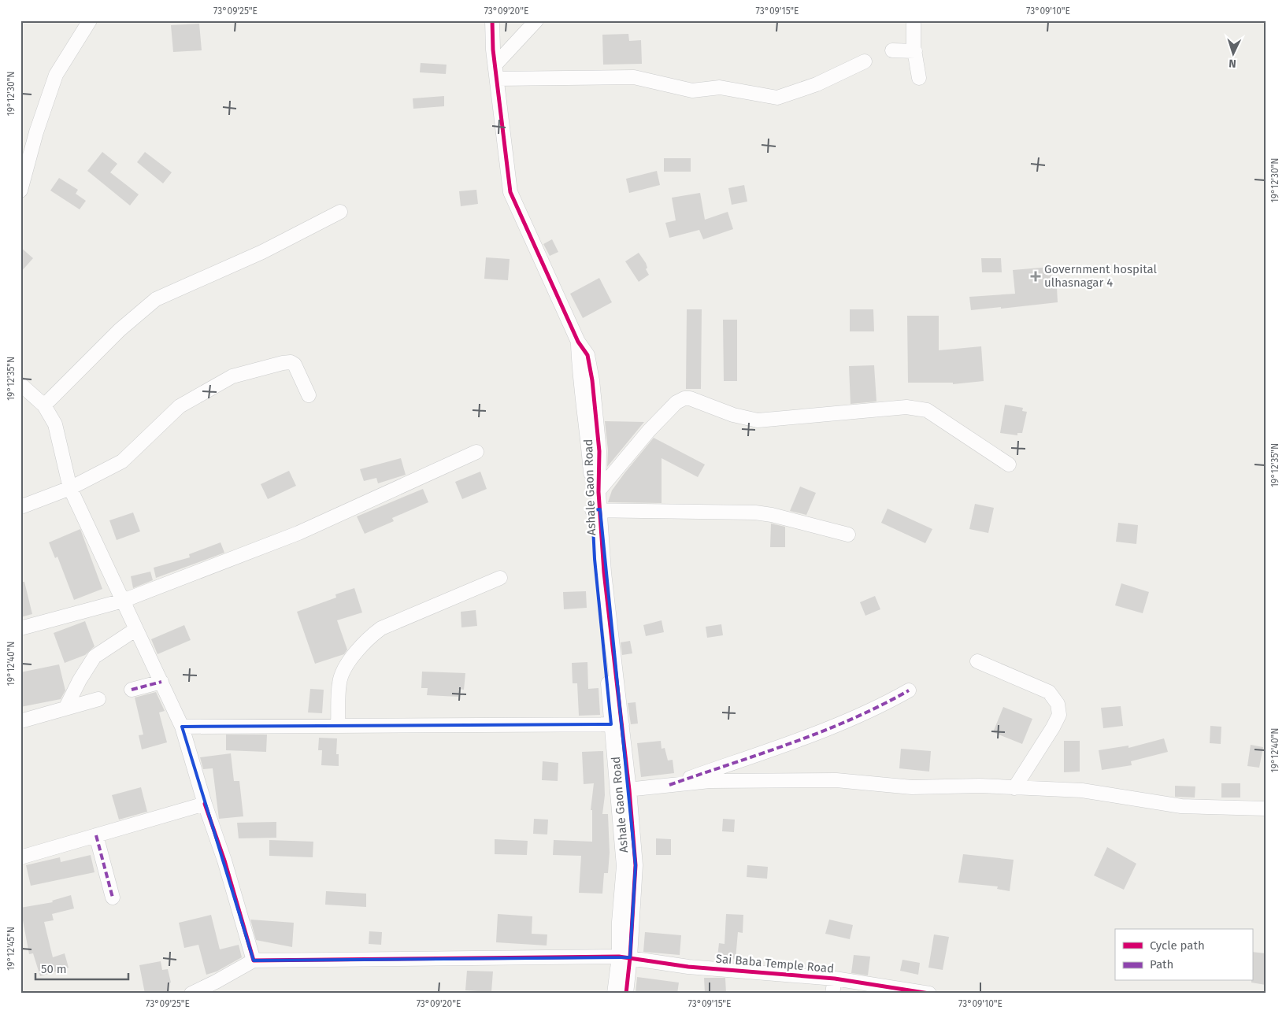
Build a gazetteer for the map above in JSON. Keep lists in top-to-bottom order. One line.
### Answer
{"streets":{"street":["Ashale Gaon Road","Sai Baba Temple Road"]},"crossings":[["Ashale Gaon Road","Sai Baba Temple Road"]],"places":{"health":["Government hospital ulhasnagar 4"]},"legend":["Cycle path","Path"],"scale_bar":"50 m","north":"bottom","coordinates":["73°09'25\"E","73°09'20\"E","73°09'15\"E","73°09'10\"E","19°12'30\"N","19°12'35\"N","19°12'40\"N","19°12'45\"N"]}
